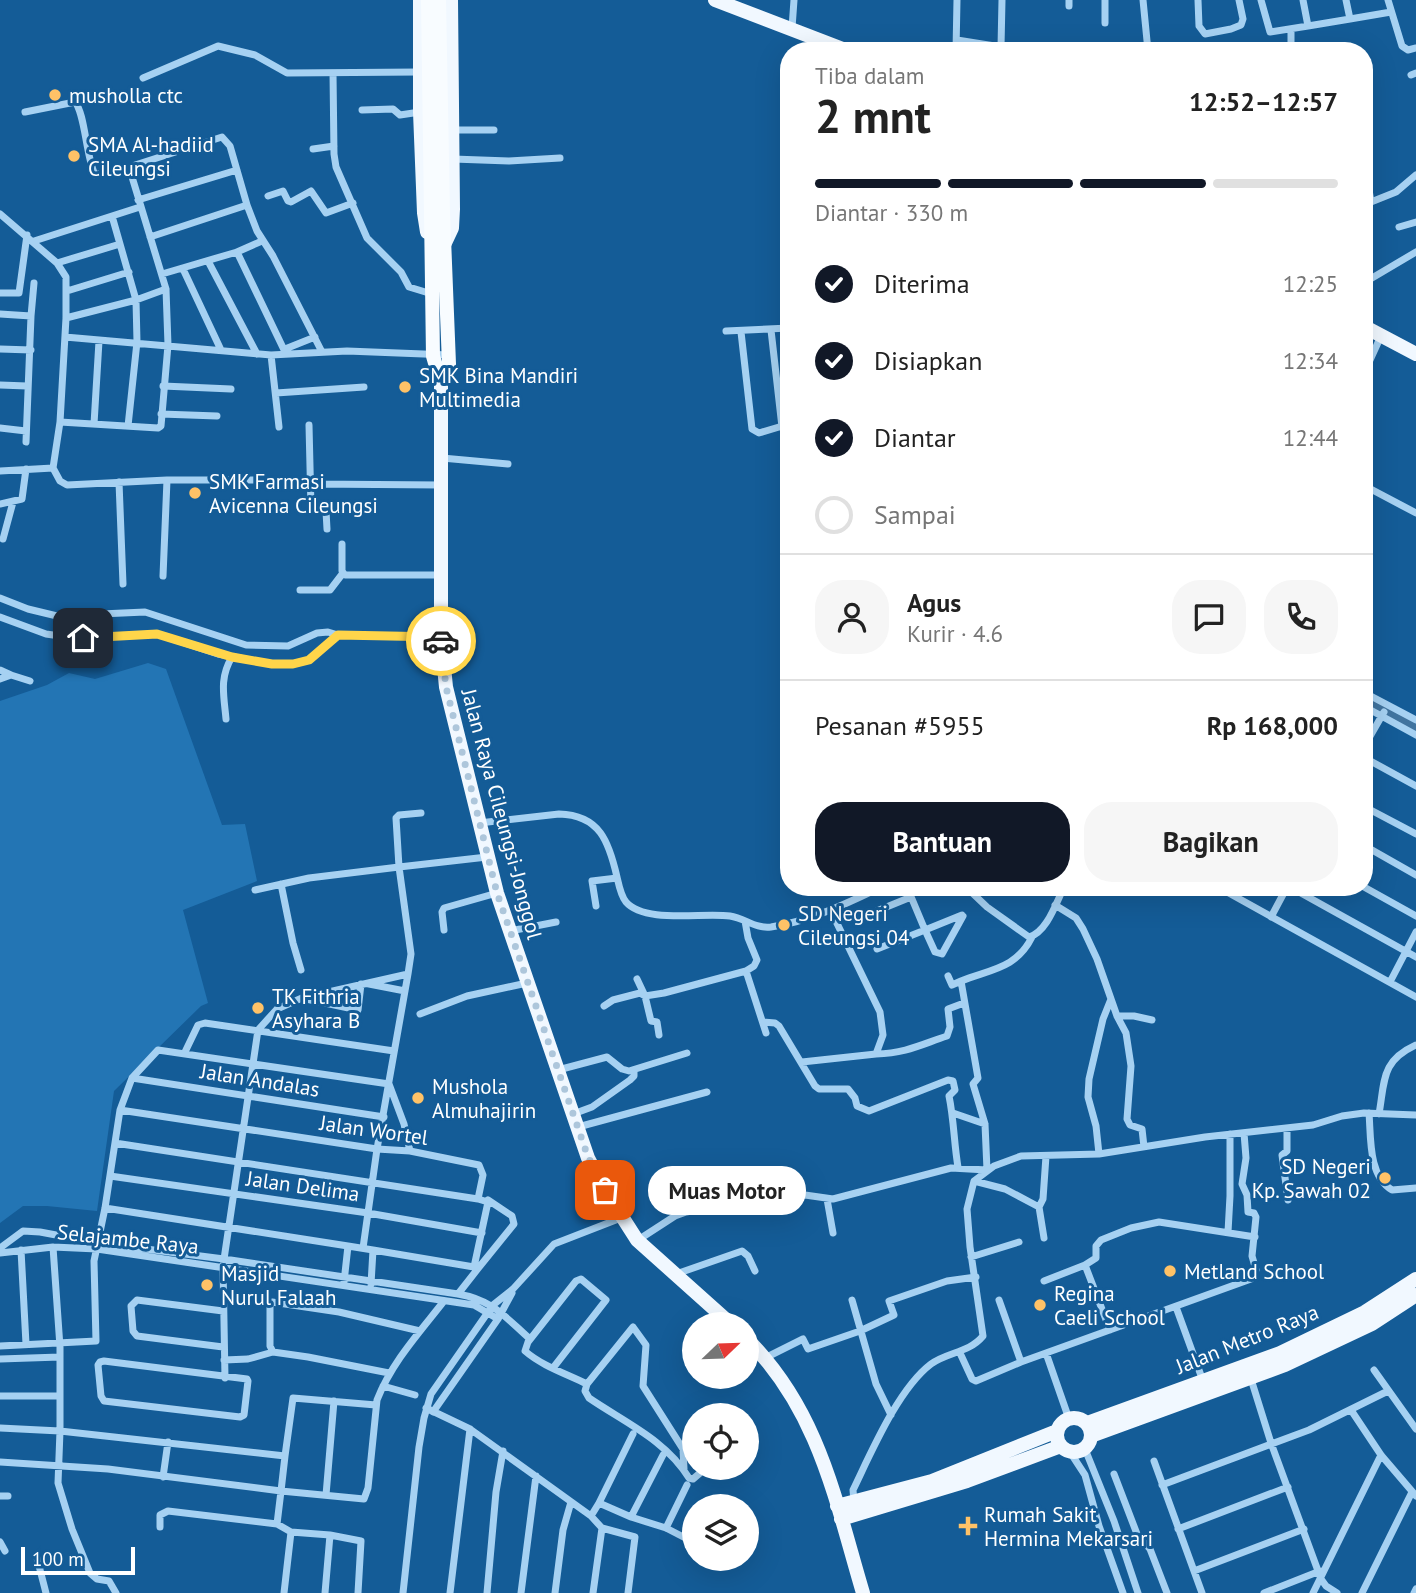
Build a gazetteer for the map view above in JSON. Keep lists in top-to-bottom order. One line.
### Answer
{"streets":{"highway":["Jalan Raya Cileungsi-Jonggol"],"main road":["Jalan Metro Raya"],"street":["Jalan Andalas","Jalan Wortel","Jalan Delima","Selajambe Raya"]},"places":{"other":["musholla ctc","SMA Al-hadiid Cileungsi","SMK Bina Mandiri Multimedia","SMK Farmasi Avicenna Cileungsi","SD Negeri Cileungsi 04","TK Fithria Asyhara B","Mushola Almuhajirin","SD Negeri Kp. Sawah 02","Muas Motor","Metland School","Masjid Nurul Falaah","Regina Caeli School"],"health":["Rumah Sakit Hermina Mekarsari"]},"scale_bar":"100 m","north":"top right","page":{"heading":["2 mnt","Tiba dalam","12:52–12:57"],"panel":["Agus","Kurir · 4.6","Pesanan #5955","Rp 168,000"],"bar":"Diantar · 330 m","list":[["Diterima","12:25"],["Disiapkan","12:34"],["Diantar","12:44"],"Sampai"],"buttons":["Bantuan","Bagikan"],"bubble":"Muas Motor","scale":"100 m"}}
